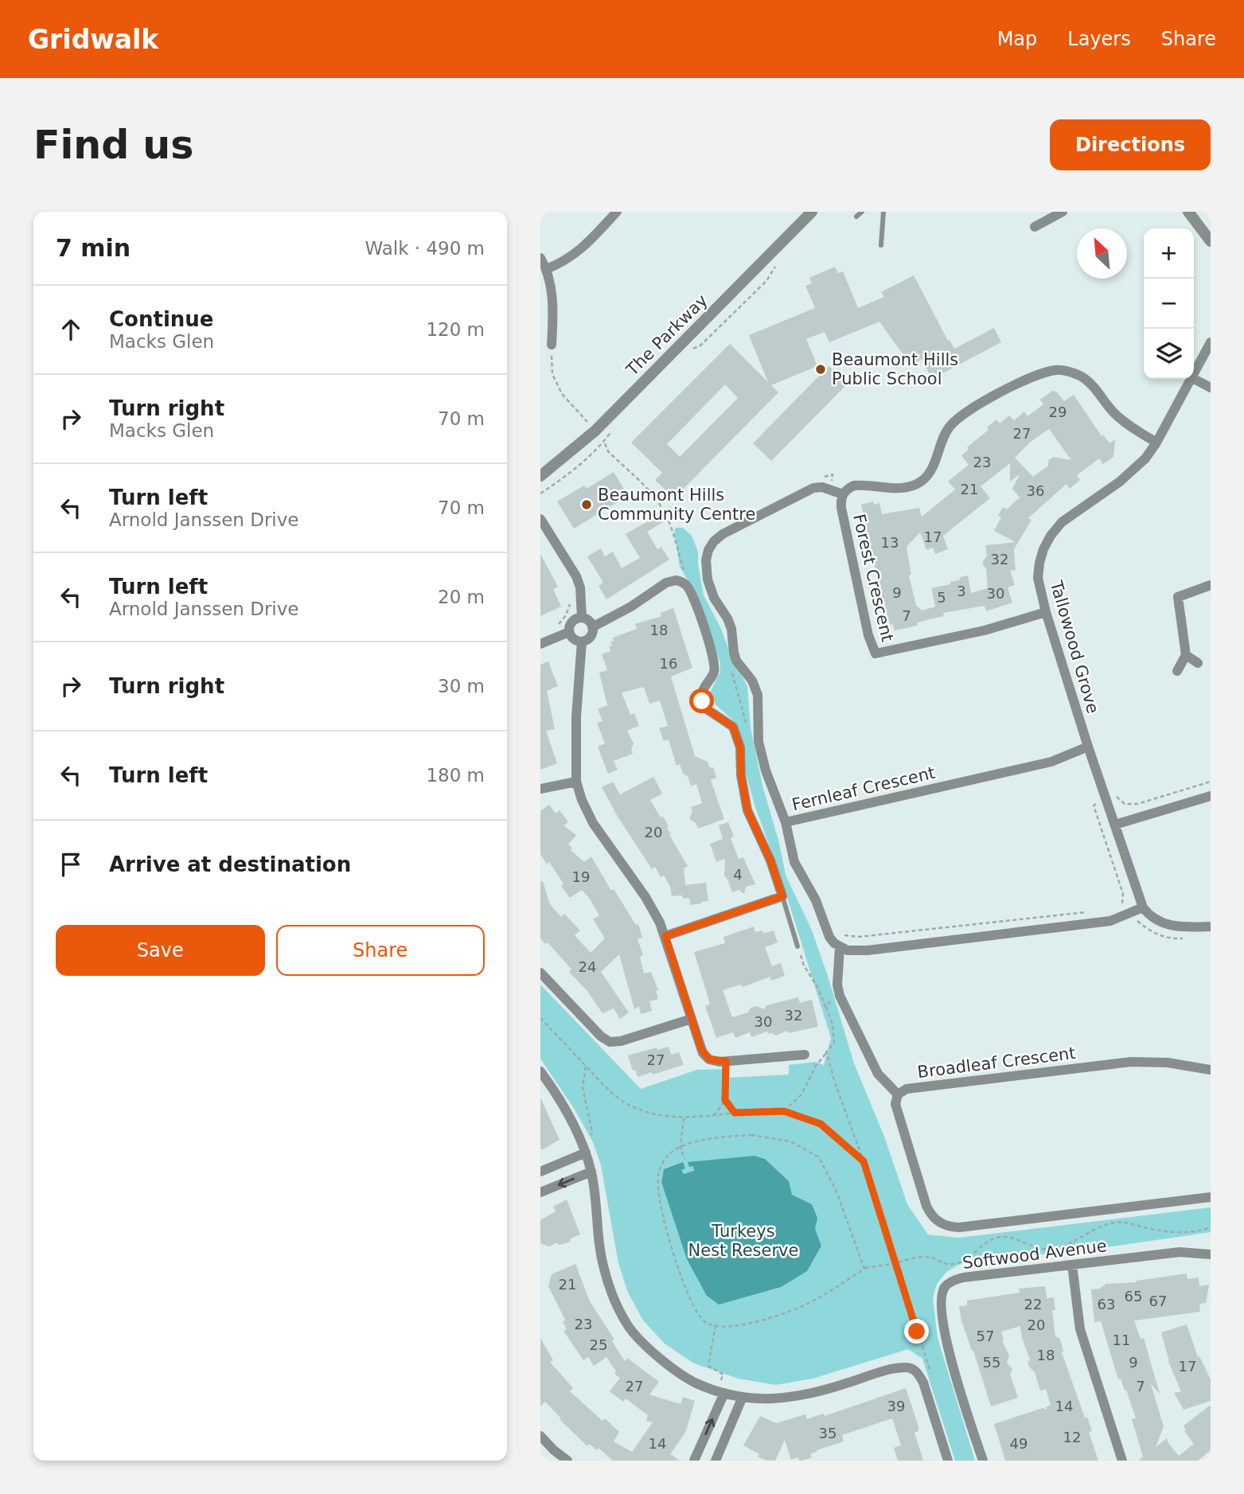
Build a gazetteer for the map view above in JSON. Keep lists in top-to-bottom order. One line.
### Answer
{"streets":{"street":["The Parkway","Forest Crescent","Tallowood Grove","Fernleaf Crescent","Broadleaf Crescent","Softwood Avenue"]},"crossings":[["Forest Crescent","Tallowood Grove"],["Tallowood Grove","Fernleaf Crescent"]],"parks":["Turkeys Nest Reserve"],"places":["Beaumont Hills Public School","Beaumont Hills Community Centre"],"house_numbers":["29","27","23","21","36","17","13","32","3","9","30","5","7","18","16","20","4","19","24","32","30","27","21","65","67","22","63","23","20","57","11","25","18","55","9","17","27","7","39","14","35","12","14","49"],"north":"top left","page":{"header":"Gridwalk","nav":["Map","Layers","Share"],"buttons":["Directions",["Save","Share"]],"title":"Find us","heading":["7 min","Walk · 490 m"],"map_buttons":["+","−"],"list":[["Continue","Macks Glen","120 m"],["Turn right","Macks Glen","70 m"],["Turn left","Arnold Janssen Drive","70 m"],["Turn left","Arnold Janssen Drive","20 m"],["Turn right","30 m"],["Turn left","180 m"],"Arrive at destination"]}}
